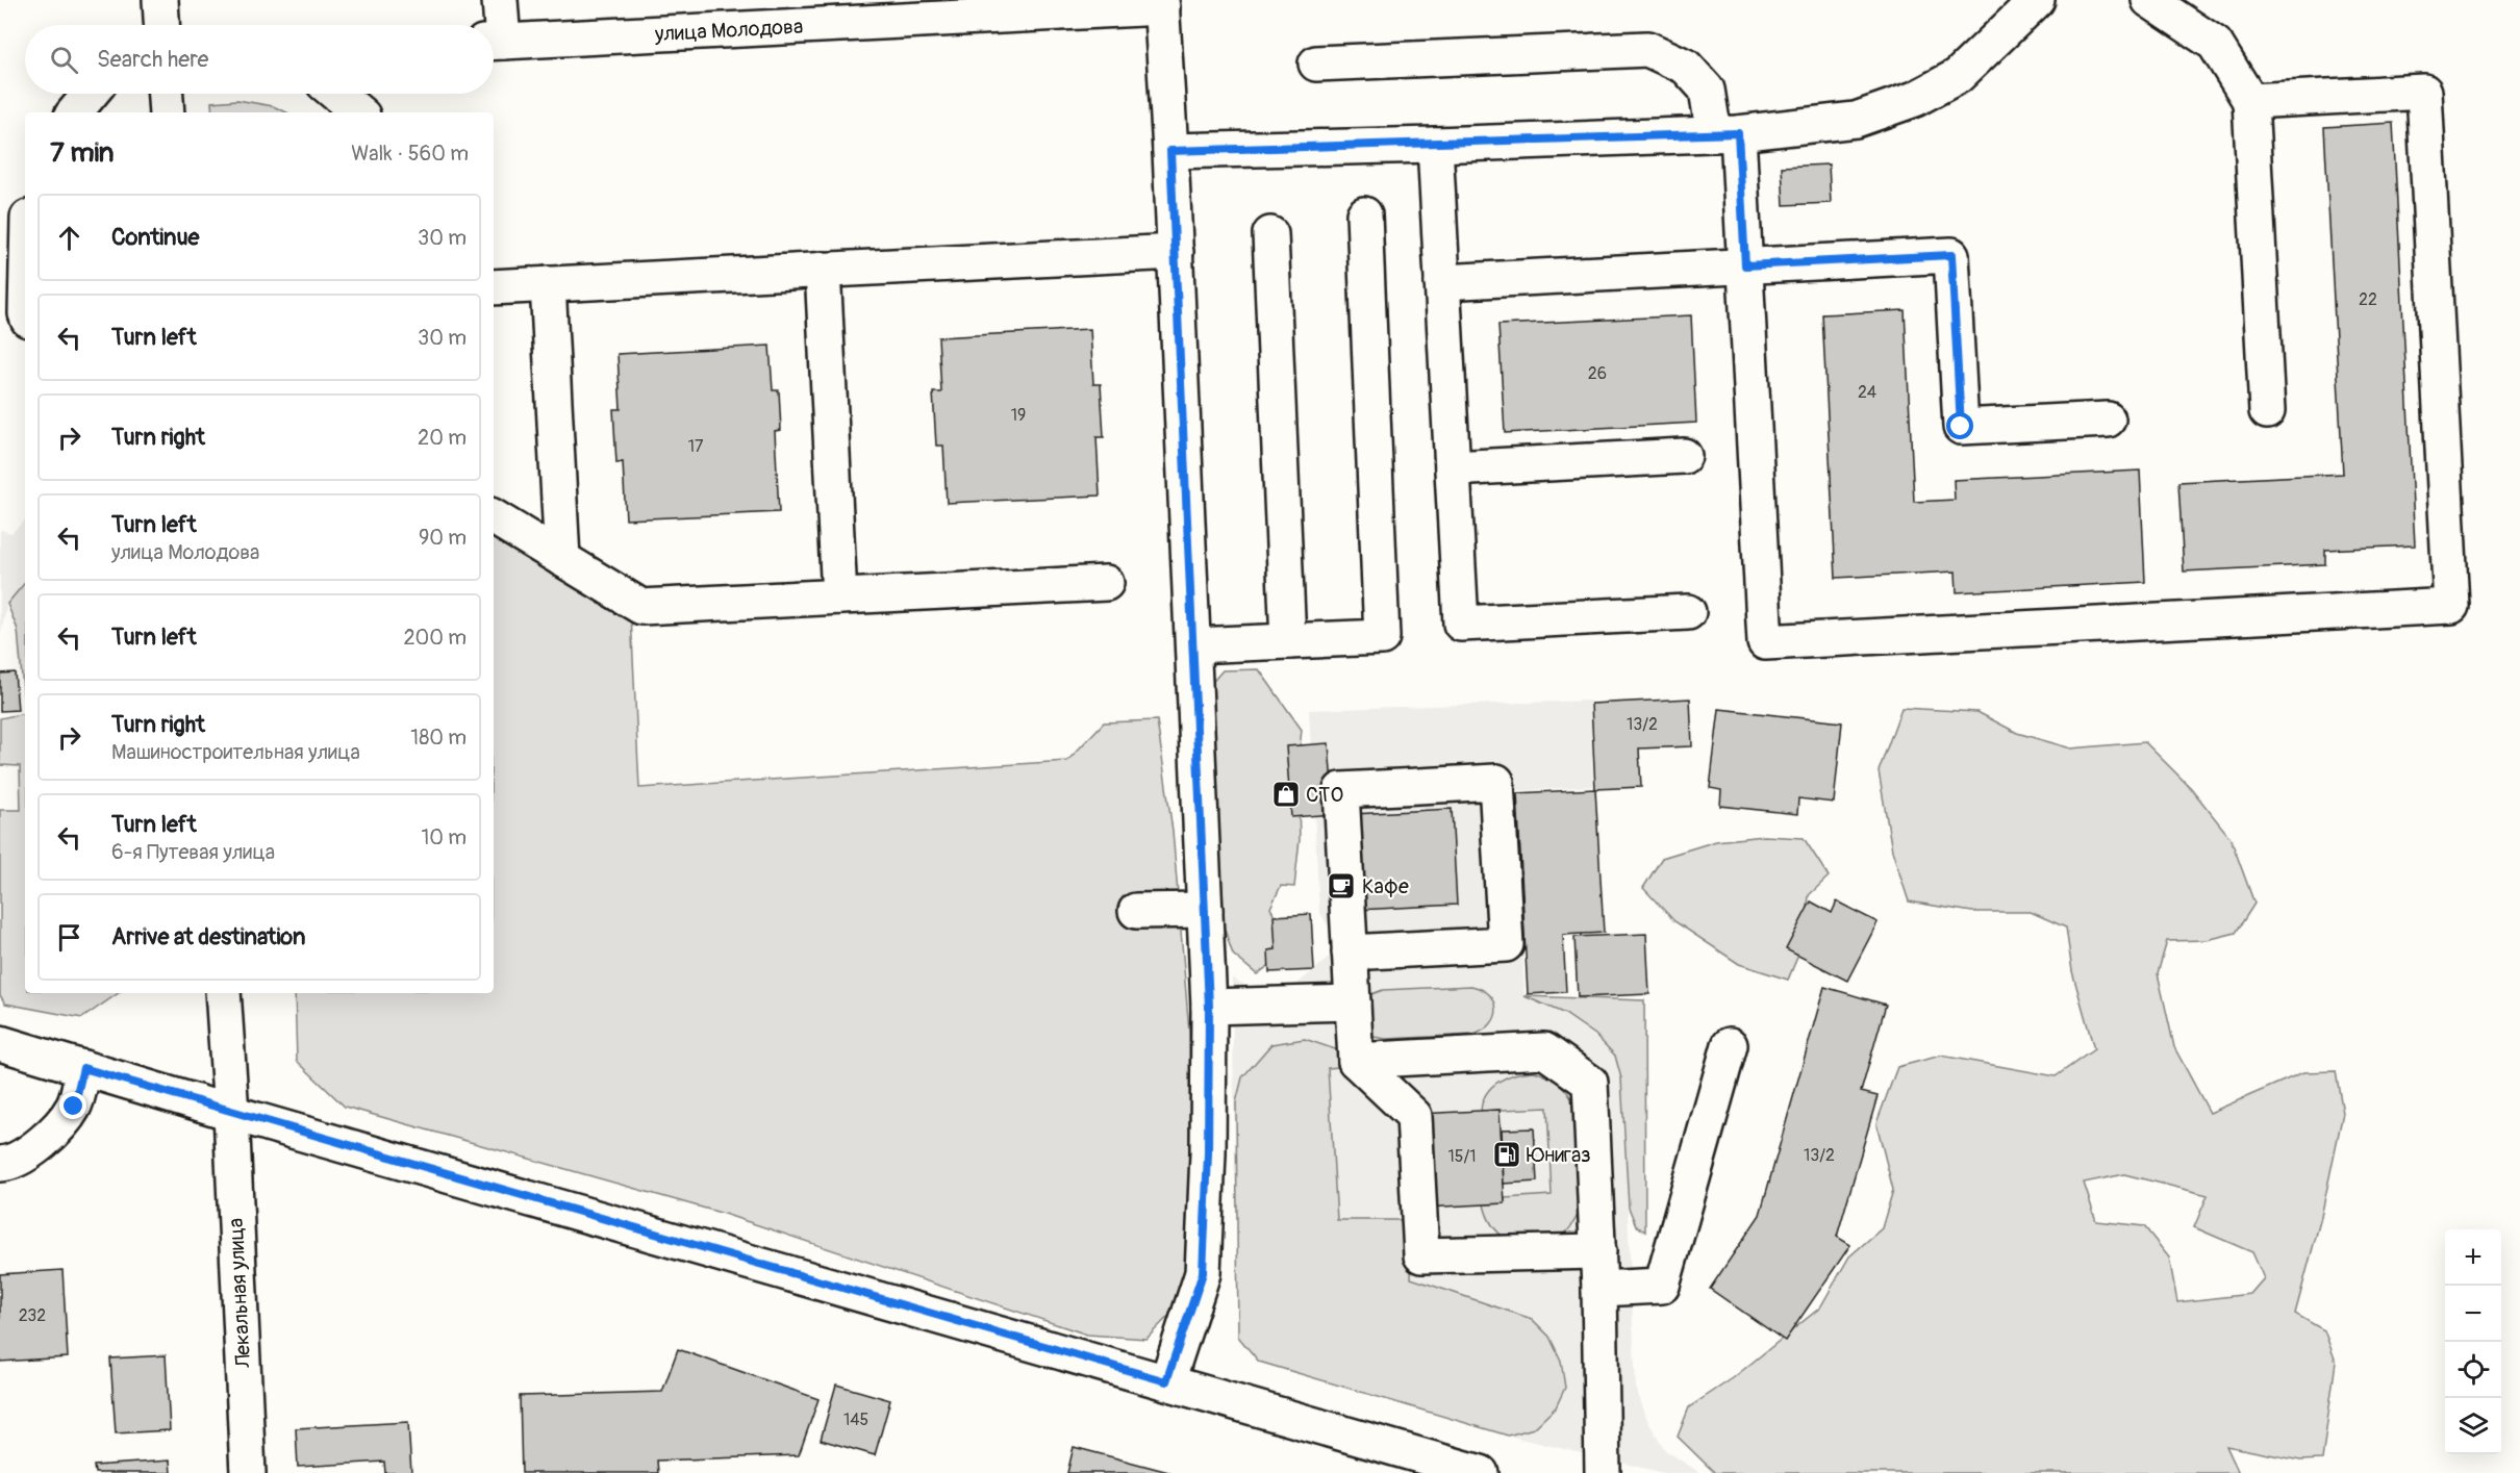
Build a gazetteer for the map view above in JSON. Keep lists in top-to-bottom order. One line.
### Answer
{"streets":{"street":["улица Молодова","Лекальная улица"]},"places":{"shop":["СТО"],"cafe":["Кафе"],"fuel station":["Юнигаз"]},"house_numbers":["22","26","24","19","17","13/2","13/2","15/1","232","145"],"page":{"search":"Search here","heading":["7 min","Walk · 560 m"],"list":[["Continue","30 m"],["Turn left","30 m"],["Turn right","20 m"],["Turn left","улица Молодова","90 m"],["Turn left","200 m"],["Turn right","Машиностроительная улица","180 m"],["Turn left","6-я Путевая улица","10 m"],"Arrive at destination"],"map_buttons":["+","−"]}}
